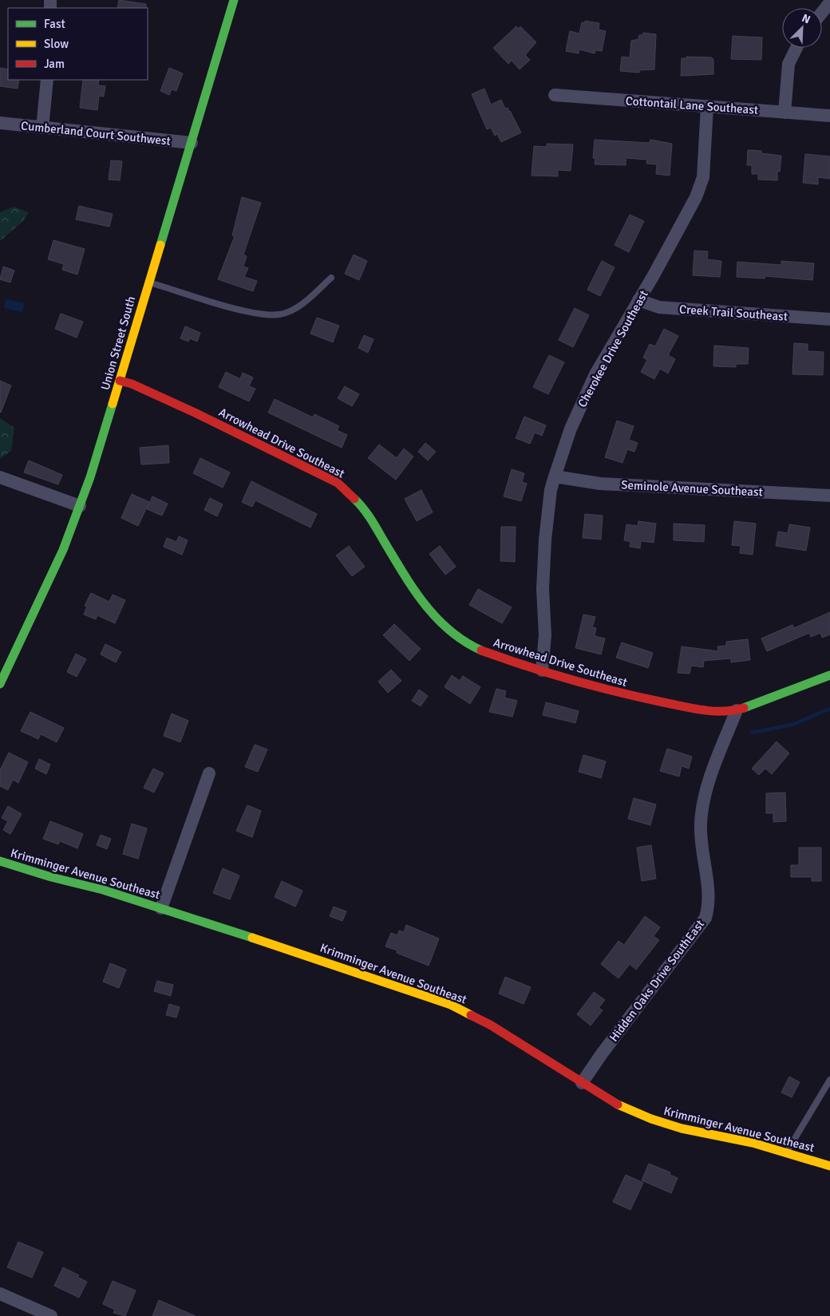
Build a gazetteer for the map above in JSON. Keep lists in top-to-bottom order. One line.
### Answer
{"streets":{"street":["Cottontail Lane Southeast","Cumberland Court Southwest","Creek Trail Southeast","Union Street South","Cherokee Drive Southeast","Arrowhead Drive Southeast","Seminole Avenue Southeast","Krimminger Avenue Southeast","Hidden Oaks Drive SouthEast"]},"crossings":[["Cottontail Lane Southeast","Cherokee Drive Southeast"],["Cumberland Court Southwest","Union Street South"],["Creek Trail Southeast","Cherokee Drive Southeast"],["Union Street South","Arrowhead Drive Southeast"],["Cherokee Drive Southeast","Arrowhead Drive Southeast"],["Cherokee Drive Southeast","Seminole Avenue Southeast"],["Arrowhead Drive Southeast","Hidden Oaks Drive SouthEast"],["Krimminger Avenue Southeast","Hidden Oaks Drive SouthEast"]],"legend":["Fast","Slow","Jam"],"north":"top right"}
